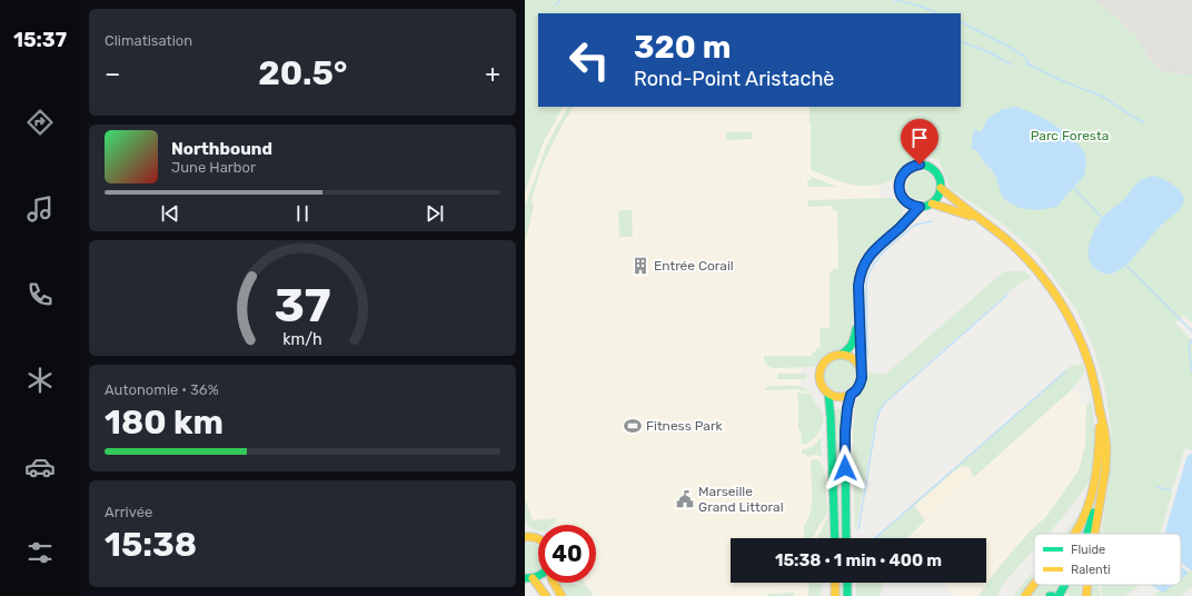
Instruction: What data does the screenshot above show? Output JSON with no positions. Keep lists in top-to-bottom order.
{
  "parks": ["Parc Foresta"],
  "places": {
    "building": ["Entrée Corail"],
    "sports": ["Fitness Park"],
    "public building": ["Marseille Grand Littoral"]
  },
  "legend": ["Fluide", "Ralenti"],
  "page": {
    "tabs": "15:37",
    "tile": [
      "Climatisation",
      ["Autonomie · 36%", "180 km"],
      ["Arrivée", "15:38"]
    ],
    "turn": ["320 m", "Rond-Point Aristachè"],
    "heat": ["−", "20.5°", "+"],
    "song": ["Northbound", "June Harbor"],
    "limit": "40",
    "trip": "15:38 · 1 min · 400 m",
    "gauge": ["37", "km/h"]
  }
}
